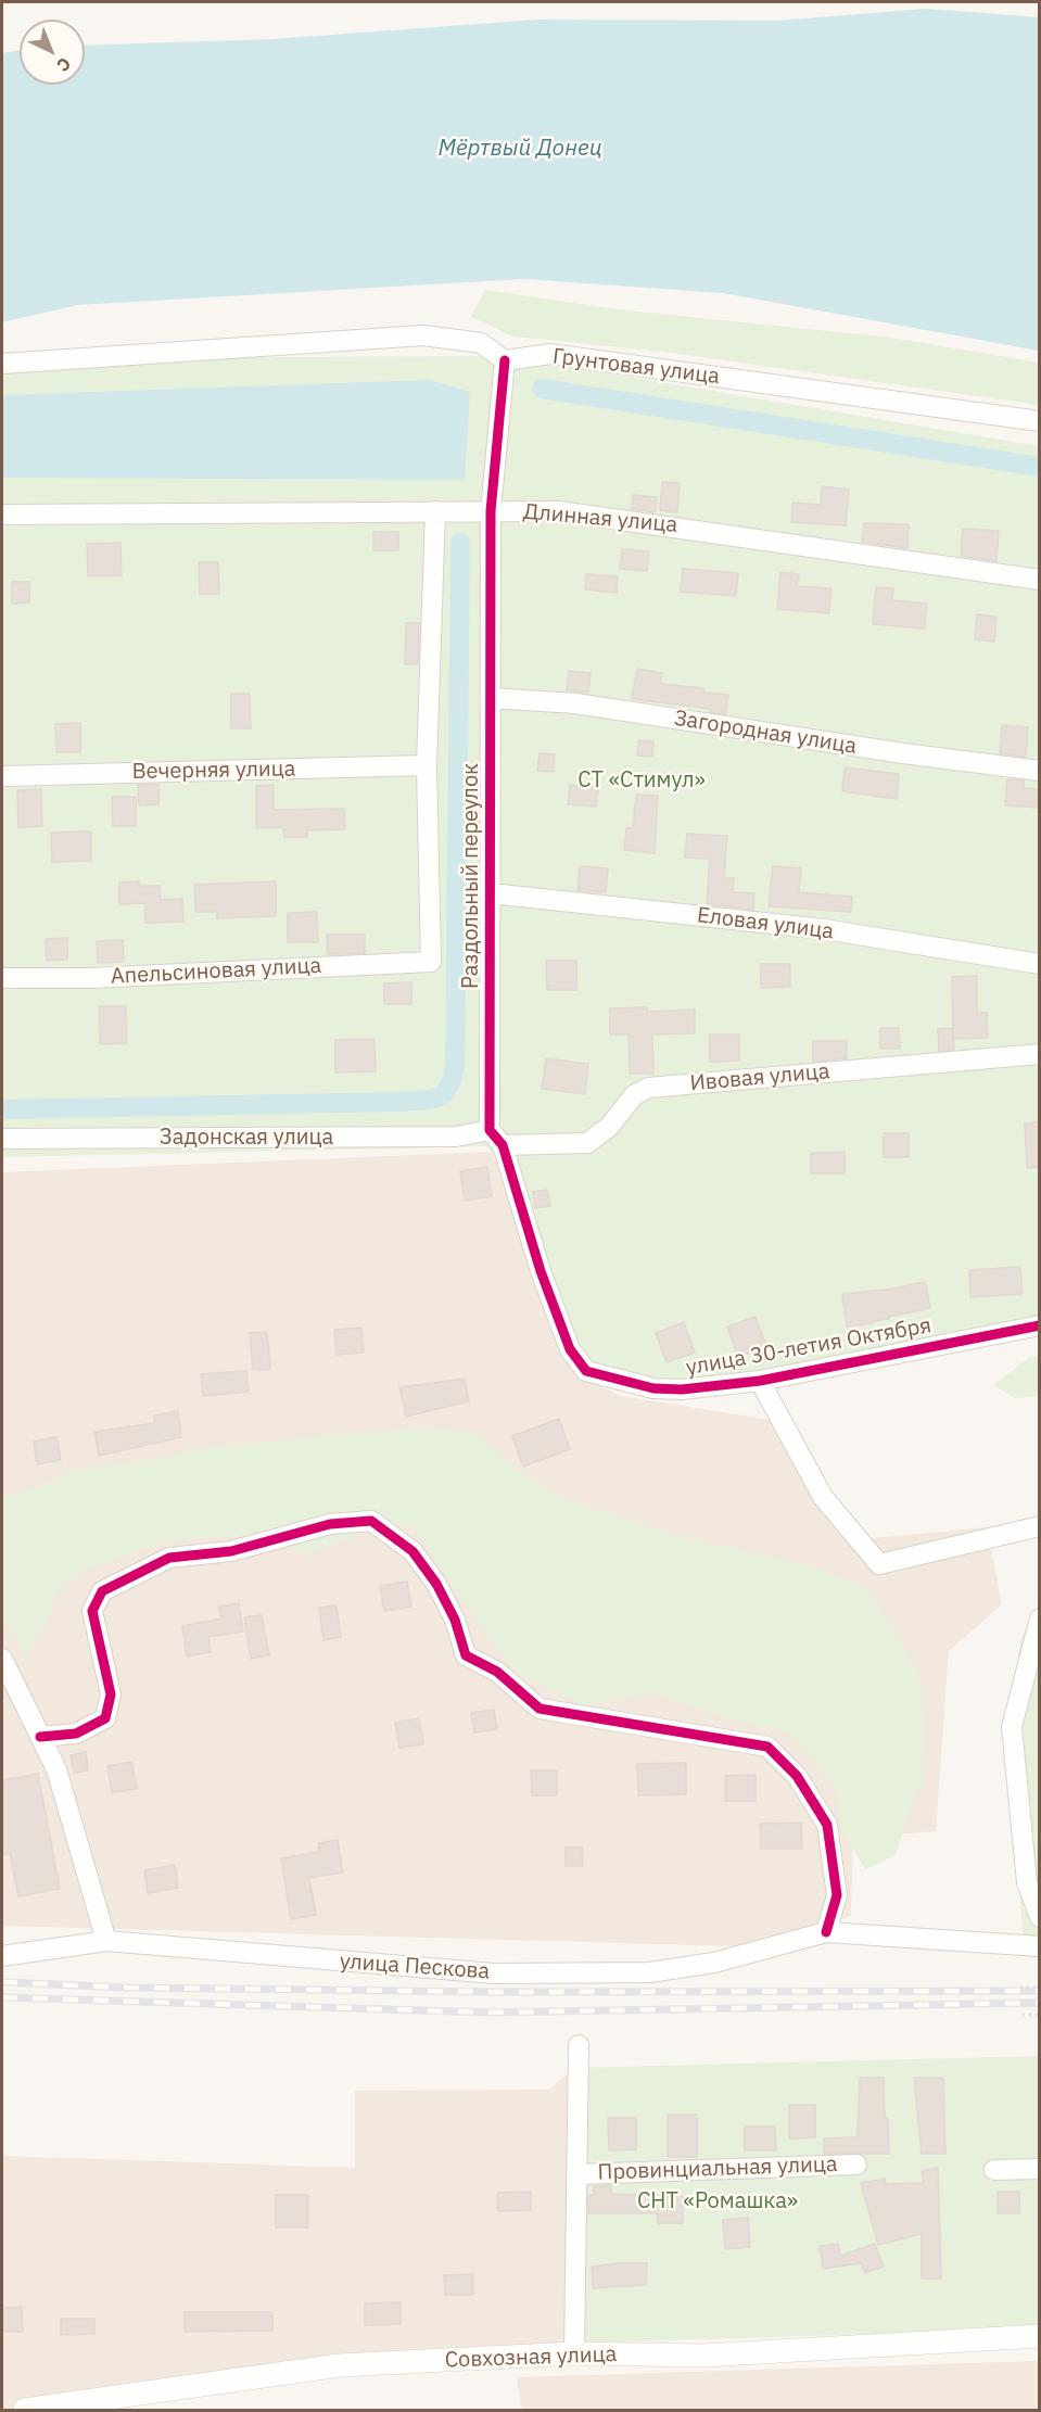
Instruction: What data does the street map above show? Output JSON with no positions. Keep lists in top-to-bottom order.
{
  "streets": {
    "street": [
      "Грунтовая улица",
      "Длинная улица",
      "Загородная улица",
      "Вечерняя улица",
      "Раздольный переулок",
      "Еловая улица",
      "Апельсиновая улица",
      "Ивовая улица",
      "Задонская улица",
      "улица 30-летия Октября",
      "улица Пескова",
      "Провинциальная улица",
      "Совхозная улица"
    ]
  },
  "crossings": [
    ["Грунтовая улица", "Раздольный переулок"],
    ["Длинная улица", "Раздольный переулок"],
    ["Загородная улица", "Раздольный переулок"],
    ["Вечерняя улица", "Апельсиновая улица"],
    ["Раздольный переулок", "Еловая улица"],
    ["Раздольный переулок", "Ивовая улица"],
    ["Раздольный переулок", "Задонская улица"],
    ["Раздольный переулок", "улица 30-летия Октября"],
    ["Ивовая улица", "Задонская улица"],
    ["Провинциальная улица", "Совхозная улица"]
  ],
  "water": ["Мёртвый Донец"],
  "parks": ["СТ «Стимул»", "СНТ «Ромашка»"],
  "north": "bottom right"
}
